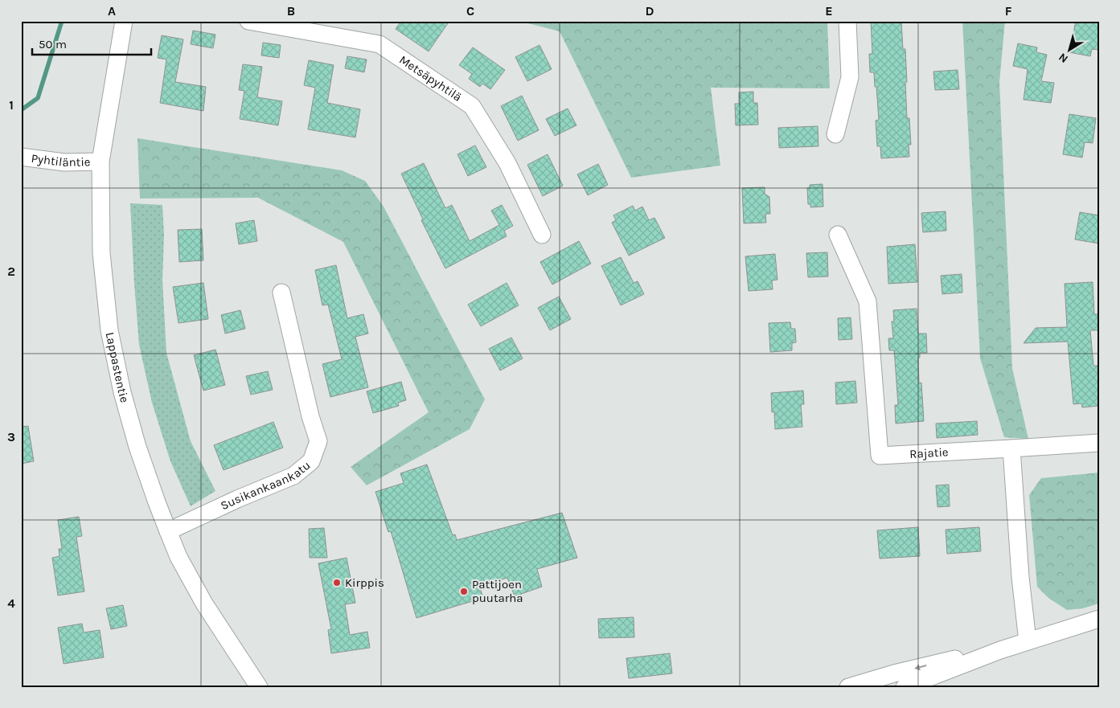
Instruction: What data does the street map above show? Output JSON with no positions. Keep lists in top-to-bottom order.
{
  "streets": {
    "street": [
      "Metsäpyhtilä",
      "Pyhtiläntie",
      "Lappastentie",
      "Rajatie",
      "Susikankaankatu"
    ]
  },
  "crossings": [
    ["Pyhtiläntie", "Lappastentie"],
    ["Lappastentie", "Susikankaankatu"]
  ],
  "places": ["Kirppis", "Pattijoen puutarha"],
  "scale_bar": "50 m",
  "north": "bottom left",
  "grid": {
    "columns": [
      "A",
      "B",
      "C",
      "D",
      "E",
      "F"
    ],
    "rows": [
      "1",
      "2",
      "3",
      "4"
    ]
  }
}
